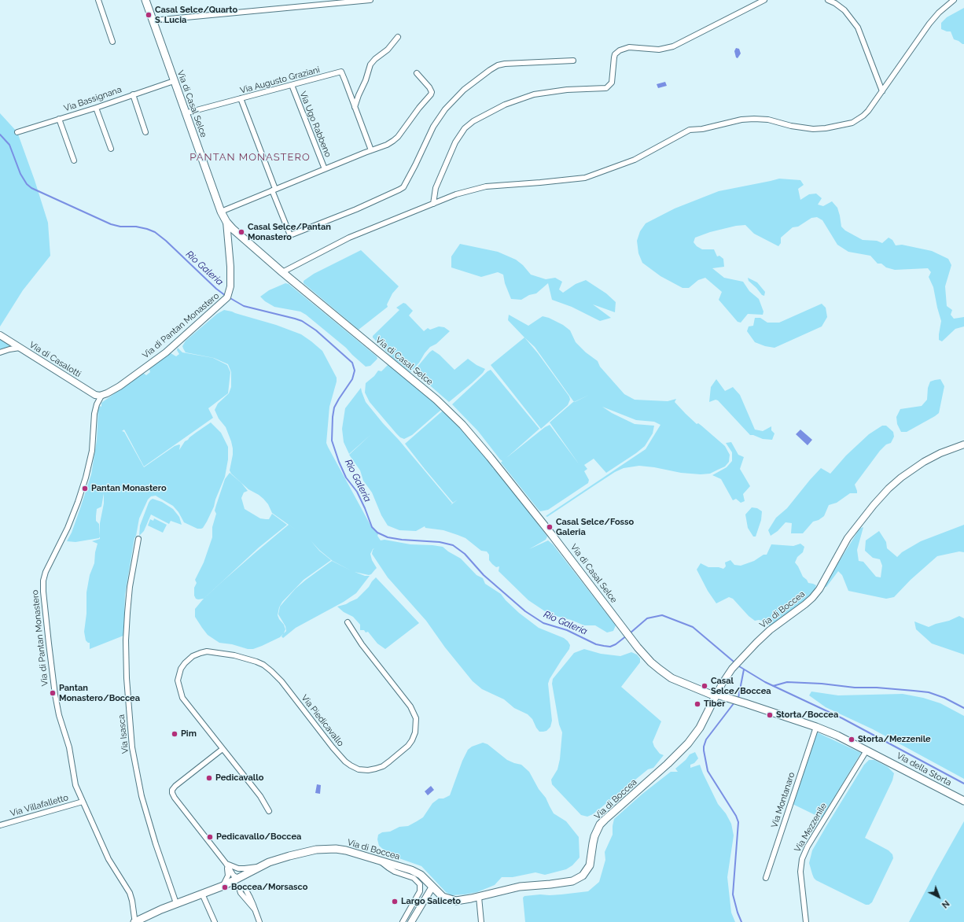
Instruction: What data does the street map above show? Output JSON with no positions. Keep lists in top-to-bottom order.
{
  "streets": {
    "main road": ["Via di Casal Selce", "Via di Boccea", "Via della Storta"],
    "street": [
      "Via Augusto Graziani",
      "Via Bassignana",
      "Via Ugo Rabbeno",
      "Via di Pantan Monastero",
      "Via di Casalotti",
      "Via Piedicavallo",
      "Via Isasca",
      "Via Montanaro",
      "Via Villafalletto",
      "Via Mezzenile"
    ]
  },
  "crossings": [
    ["Via Augusto Graziani", "Via di Casal Selce"],
    ["Via Augusto Graziani", "Via Ugo Rabbeno"],
    ["Via Bassignana", "Via di Casal Selce"],
    ["Via di Casal Selce", "Via di Pantan Monastero"],
    ["Via di Casal Selce", "Via di Boccea"],
    ["Via di Casal Selce", "Via della Storta"],
    ["Via di Pantan Monastero", "Via di Casalotti"],
    ["Via di Pantan Monastero", "Via di Boccea"],
    ["Via di Pantan Monastero", "Via Villafalletto"],
    ["Via di Boccea", "Via Isasca"],
    ["Via di Boccea", "Via della Storta"],
    ["Via della Storta", "Via Montanaro"],
    ["Via della Storta", "Via Mezzenile"]
  ],
  "districts": ["PANTAN MONASTERO"],
  "water": ["Rio Galeria"],
  "places": [
    "Casal Selce/Quarto S. Lucia",
    "Casal Selce/Pantan Monastero",
    "Pantan Monastero",
    "Casal Selce/Fosso Galeria",
    "Casal Selce/Boccea",
    "Pantan Monastero/Boccea",
    "Tiber",
    "Storta/Boccea",
    "Pim",
    "Storta/Mezzenile",
    "Pedicavallo",
    "Pedicavallo/Boccea",
    "Boccea/Morsasco",
    "Largo Saliceto"
  ],
  "north": "bottom right"
}
